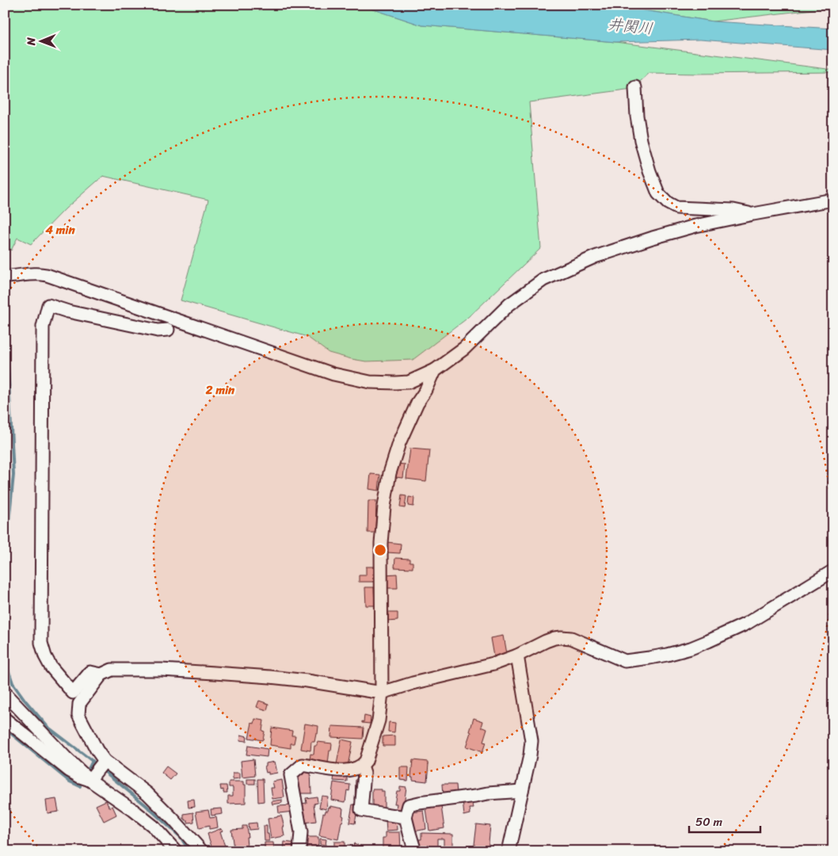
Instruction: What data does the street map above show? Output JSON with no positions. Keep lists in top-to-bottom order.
{
  "water": ["井関川"],
  "scale_bar": "50 m",
  "north": "left",
  "rings": ["4 min", "2 min"]
}
